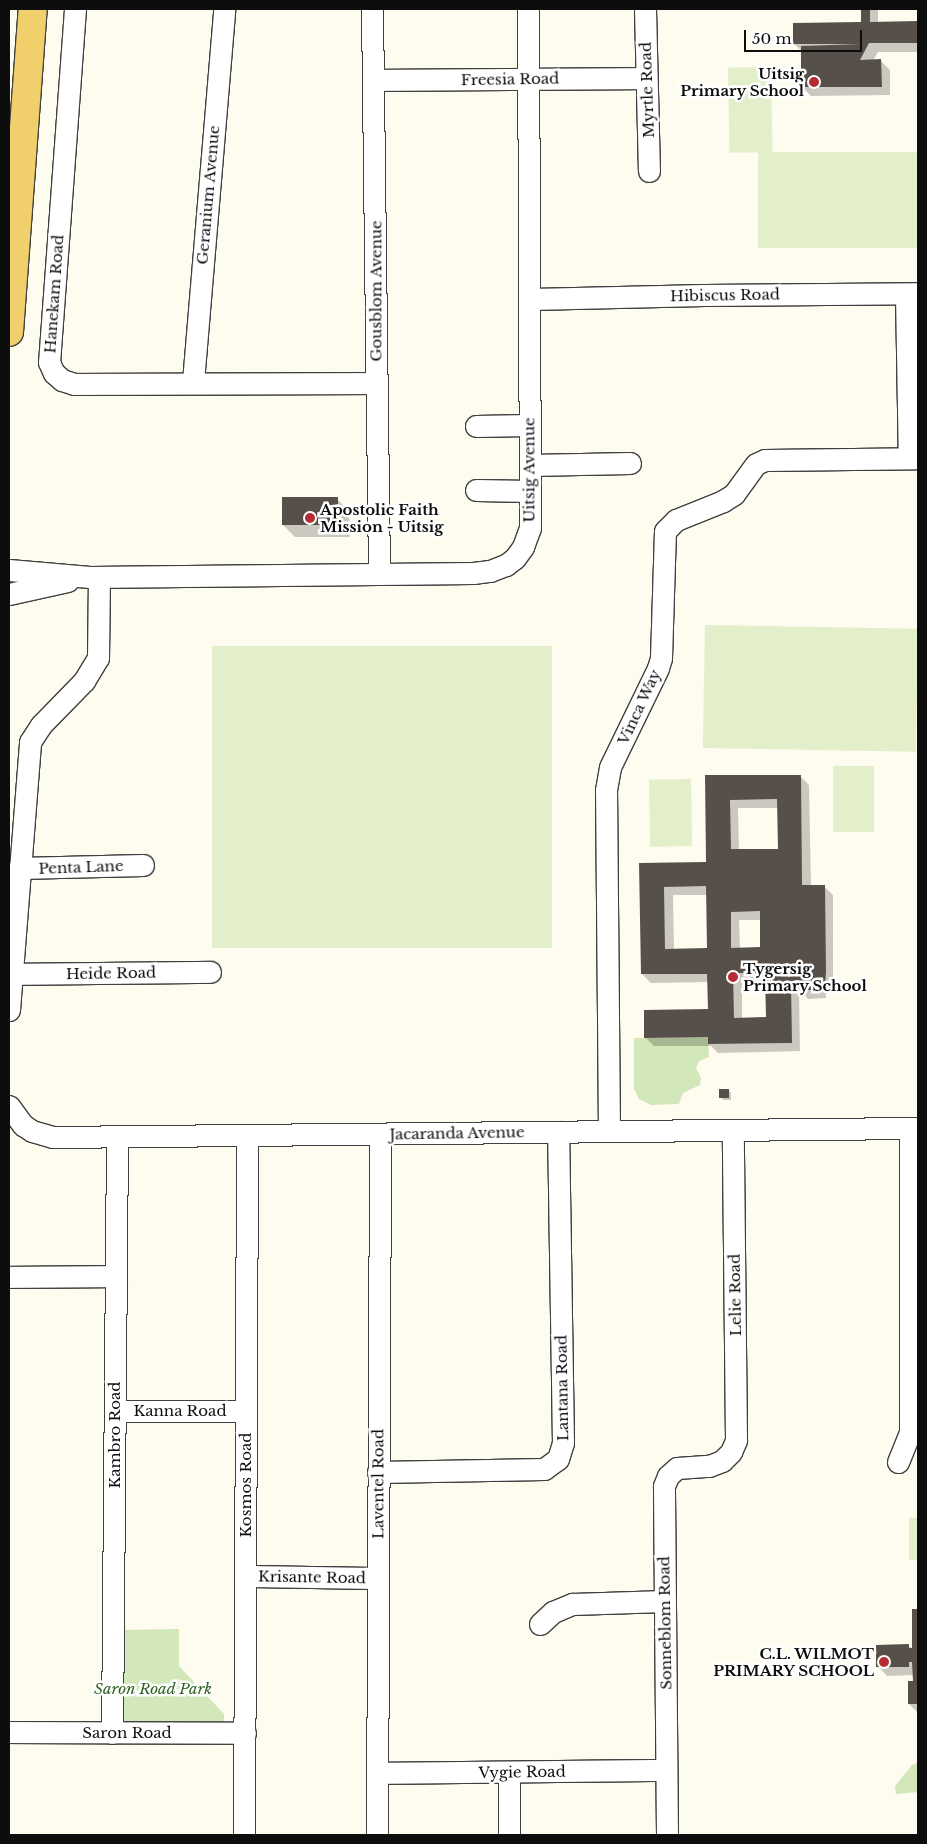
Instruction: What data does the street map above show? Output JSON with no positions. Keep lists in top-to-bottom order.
{
  "streets": {
    "street": [
      "Freesia Road",
      "Myrtle Road",
      "Geranium Avenue",
      "Gousblom Avenue",
      "Hanekam Road",
      "Hibiscus Road",
      "Uitsig Avenue",
      "Vinca Way",
      "Penta Lane",
      "Heide Road",
      "Jacaranda Avenue",
      "Lelie Road",
      "Lantana Road",
      "Kanna Road",
      "Kambro Road",
      "Laventel Road",
      "Kosmos Road",
      "Krisante Road",
      "Sonneblom Road",
      "Saron Road",
      "Vygie Road"
    ]
  },
  "crossings": [
    ["Freesia Road", "Myrtle Road"],
    ["Freesia Road", "Gousblom Avenue"],
    ["Freesia Road", "Uitsig Avenue"],
    ["Geranium Avenue", "Hanekam Road"],
    ["Gousblom Avenue", "Hanekam Road"],
    ["Gousblom Avenue", "Uitsig Avenue"],
    ["Hibiscus Road", "Uitsig Avenue"],
    ["Vinca Way", "Jacaranda Avenue"],
    ["Jacaranda Avenue", "Lelie Road"],
    ["Jacaranda Avenue", "Lantana Road"],
    ["Jacaranda Avenue", "Kambro Road"],
    ["Jacaranda Avenue", "Laventel Road"],
    ["Jacaranda Avenue", "Kosmos Road"],
    ["Lelie Road", "Sonneblom Road"],
    ["Lantana Road", "Laventel Road"],
    ["Kanna Road", "Kambro Road"],
    ["Kanna Road", "Kosmos Road"],
    ["Kambro Road", "Saron Road"],
    ["Laventel Road", "Krisante Road"],
    ["Laventel Road", "Vygie Road"],
    ["Kosmos Road", "Krisante Road"],
    ["Kosmos Road", "Saron Road"],
    ["Sonneblom Road", "Vygie Road"]
  ],
  "parks": ["Saron Road Park"],
  "places": [
    "Uitsig Primary School",
    "Apostolic Faith Mission - Uitsig",
    "Tygersig Primary School",
    "C.L. WILMOT PRIMARY SCHOOL"
  ],
  "scale_bar": "50 m"
}
